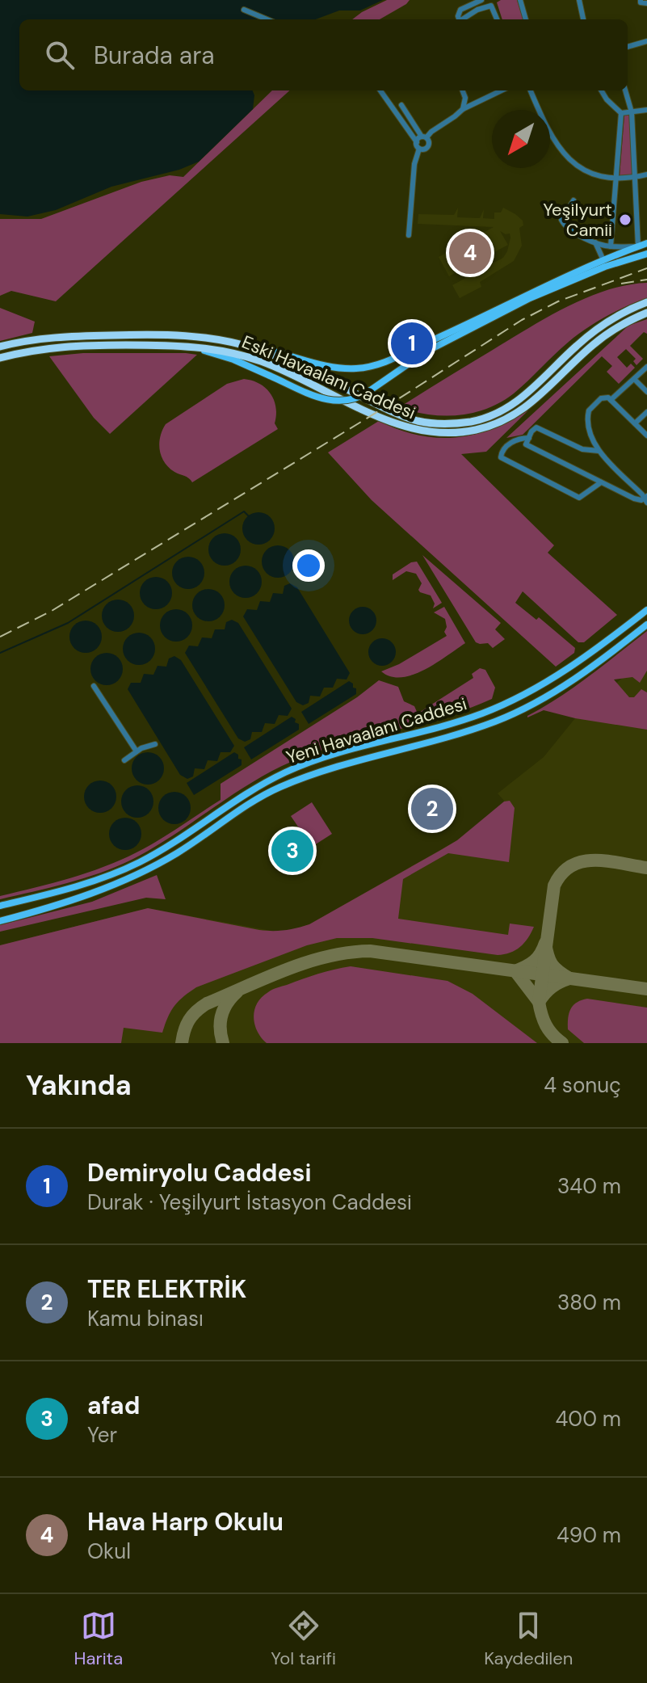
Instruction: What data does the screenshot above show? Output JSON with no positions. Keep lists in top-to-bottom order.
{
  "streets": {
    "highway": ["Eski Havaalanı Caddesi"],
    "main road": ["Yeni Havaalanı Caddesi"]
  },
  "places": ["Yeşilyurt Camii"],
  "north": "bottom left",
  "page": {
    "search": "Burada ara",
    "pins": [
      "4",
      "1",
      "2",
      "3"
    ],
    "heading": ["Yakında", "4 sonuç"],
    "list": [
      {
        "mark": "1",
        "name": "Demiryolu Caddesi",
        "note": "Durak · Yeşilyurt İstasyon Caddesi",
        "value": "340 m"
      },
      {
        "mark": "2",
        "name": "TER ELEKTRİK",
        "note": "Kamu binası",
        "value": "380 m"
      },
      {
        "mark": "3",
        "name": "afad",
        "note": "Yer",
        "value": "400 m"
      },
      {
        "mark": "4",
        "name": "Hava Harp Okulu",
        "note": "Okul",
        "value": "490 m"
      }
    ],
    "nav": ["Harita", "Yol tarifi", "Kaydedilen"]
  }
}
